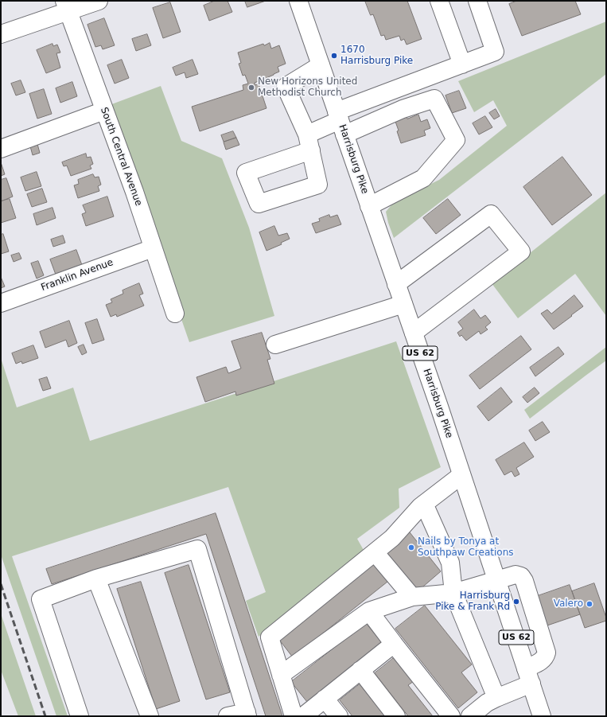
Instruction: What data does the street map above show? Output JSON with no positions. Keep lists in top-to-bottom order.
{
  "streets": {
    "main road": [
      "South Central Avenue",
      "Harrisburg Pike",
      "Franklin Avenue",
      "US 62"
    ]
  },
  "crossings": [
    ["South Central Avenue", "Franklin Avenue"]
  ],
  "places": [
    "1670 Harrisburg Pike",
    "New Horizons United Methodist Church",
    "Nails by Tonya at Southpaw Creations",
    "Harrisburg Pike & Frank Rd",
    "Valero"
  ]
}
